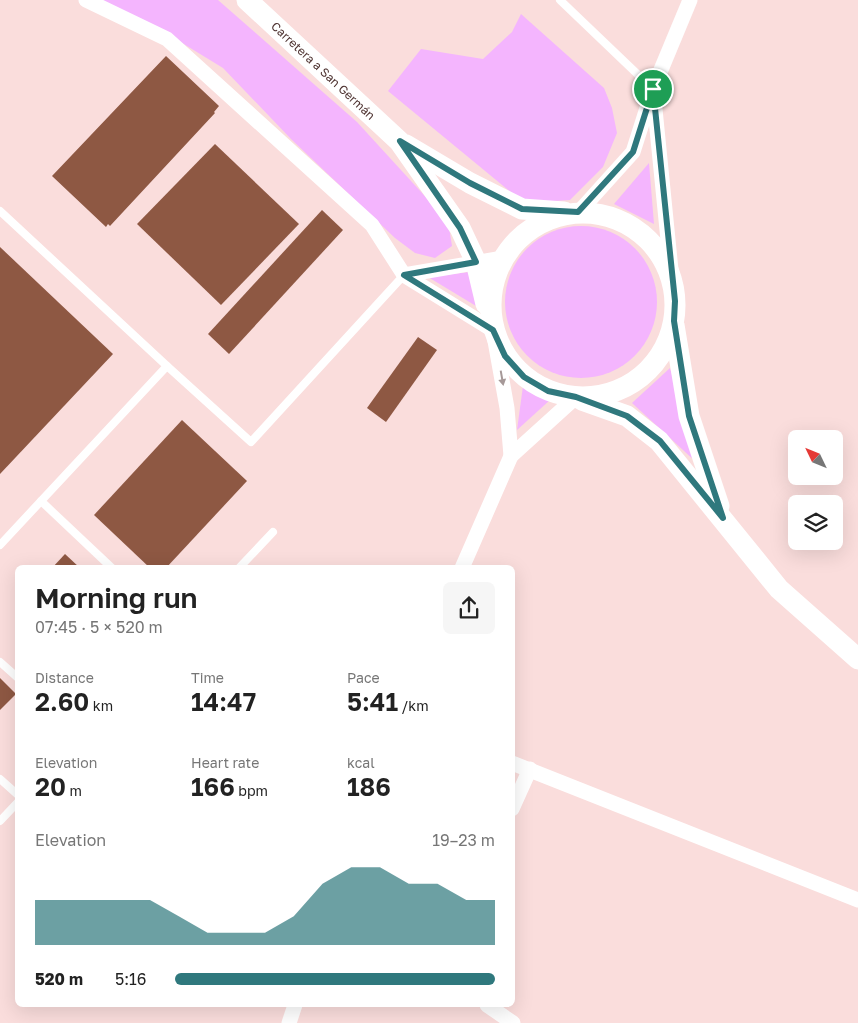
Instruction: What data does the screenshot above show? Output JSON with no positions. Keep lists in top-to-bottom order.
{
  "streets": {
    "main road": ["Carretera a San Germán"]
  },
  "north": "top left",
  "page": {
    "heading": ["Morning run", "07:45 · 5 × 520 m"],
    "stats": [
      ["Distance", "2.60 km"],
      ["Time", "14:47"],
      ["Pace", "5:41 /km"],
      ["Elevation", "20 m"],
      ["Heart rate", "166 bpm"],
      ["kcal", "186"]
    ],
    "chart": ["Elevation", "19–23 m"],
    "list": [
      {
        "name": "520 m",
        "note": "5:16"
      }
    ]
  }
}
